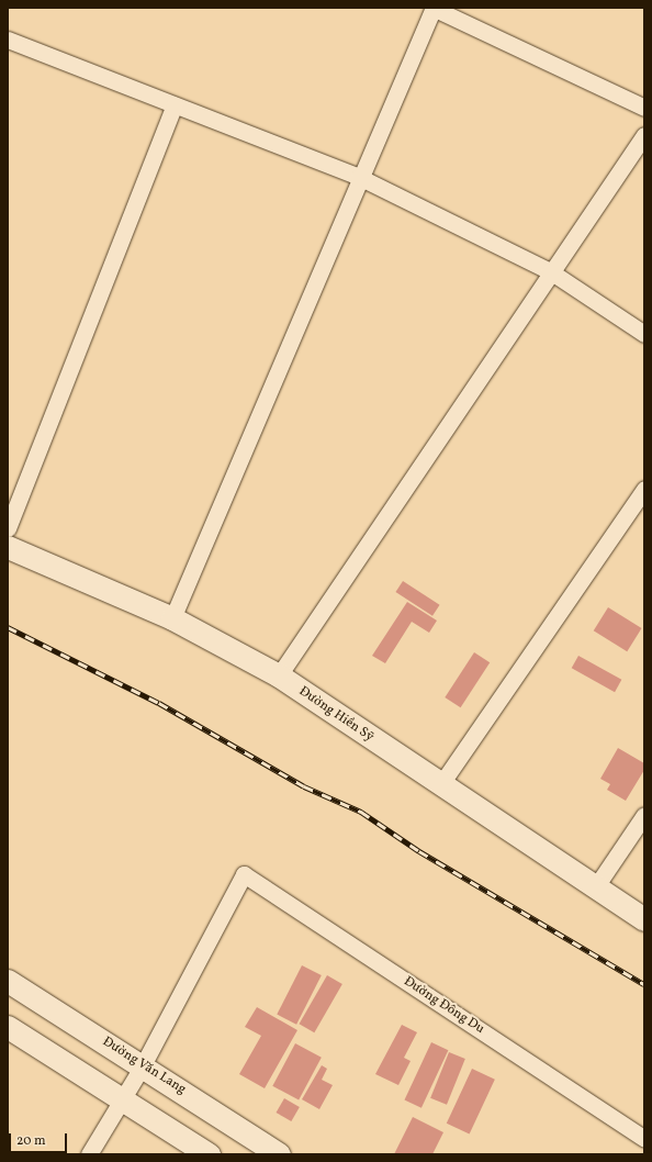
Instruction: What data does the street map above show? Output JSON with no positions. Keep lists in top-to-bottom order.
{
  "streets": {
    "street": ["Đường Hiền Sỹ", "Đường Đông Du", "Đường Văn Lang"]
  },
  "crossings": [
    ["Đường Đông Du", "Đường Văn Lang"]
  ],
  "scale_bar": "20 m"
}
